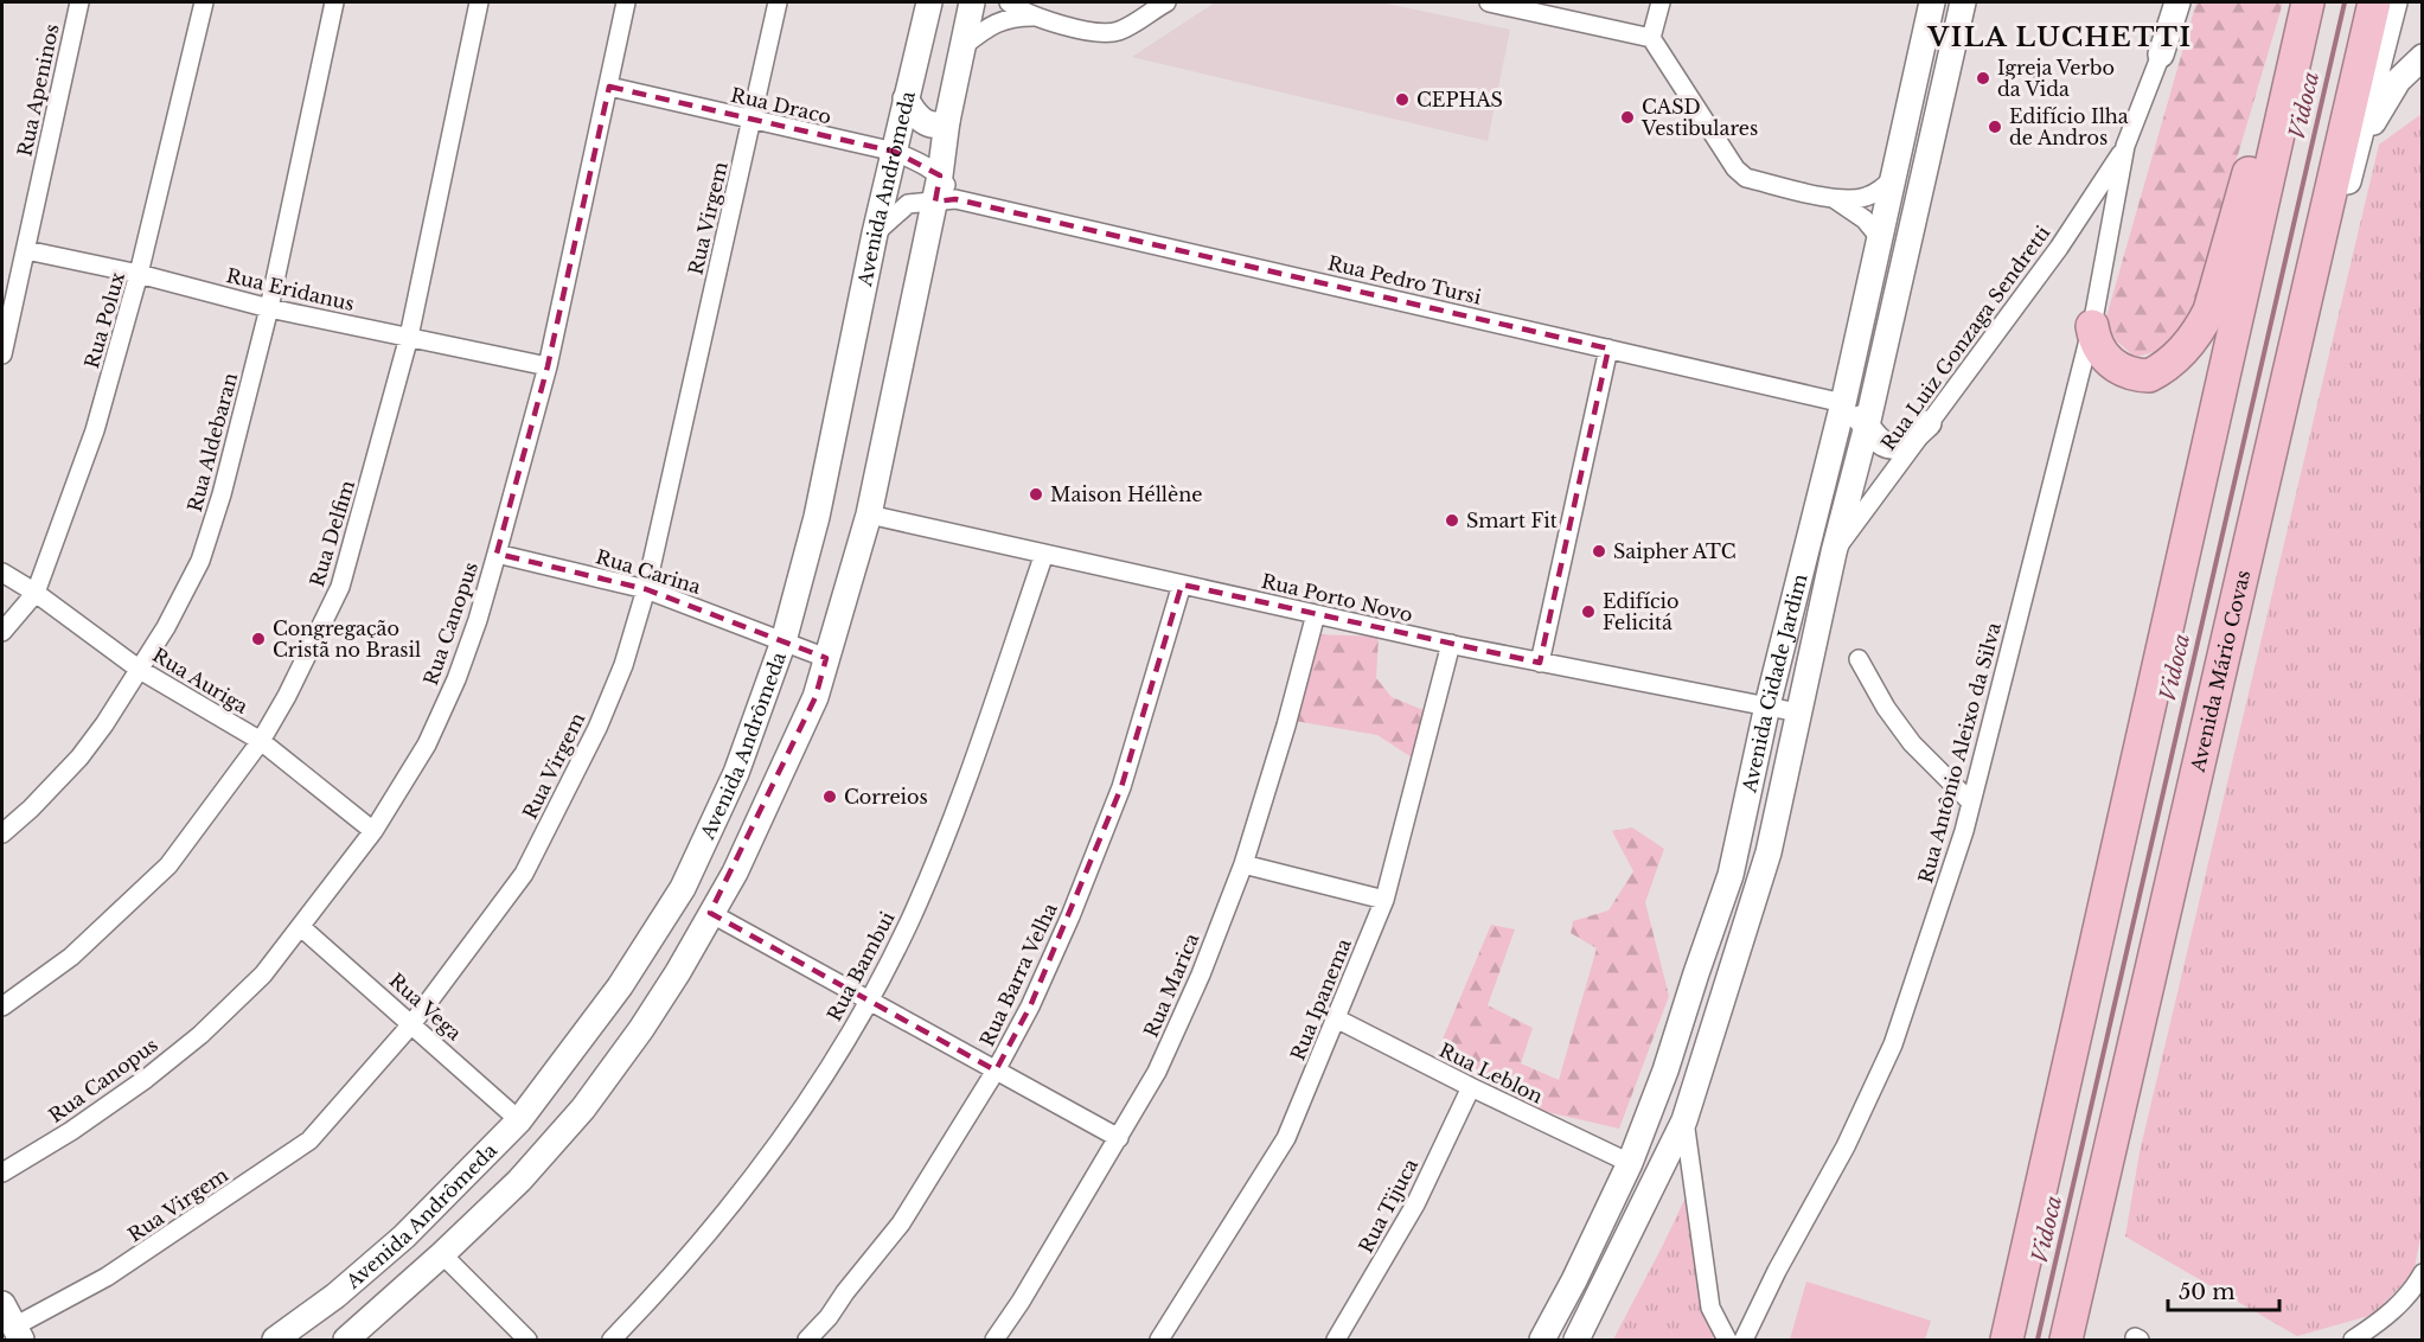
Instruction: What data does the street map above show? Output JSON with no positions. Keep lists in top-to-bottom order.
{
  "streets": {
    "highway": ["Avenida Mário Covas"],
    "main road": ["Avenida Andrômeda", "Avenida Cidade Jardim"],
    "street": [
      "Rua Apeninos",
      "Rua Draco",
      "Rua Virgem",
      "Rua Pedro Tursi",
      "Rua Eridanus",
      "Rua Polux",
      "Rua Luiz Gonzaga Sendretti",
      "Rua Aldebaran",
      "Rua Delfim",
      "Rua Carina",
      "Rua Porto Novo",
      "Rua Canopus",
      "Rua Auriga",
      "Rua Antônio Aleixo da Silva",
      "Rua Bambui",
      "Rua Barra Velha",
      "Rua Marica",
      "Rua Ipanema",
      "Rua Vega",
      "Rua Leblon",
      "Rua Tijuca"
    ]
  },
  "crossings": [
    ["Rua Apeninos", "Rua Eridanus"],
    ["Rua Draco", "Avenida Andrômeda"],
    ["Rua Draco", "Rua Virgem"],
    ["Rua Draco", "Rua Canopus"],
    ["Avenida Andrômeda", "Rua Carina"],
    ["Avenida Andrômeda", "Rua Vega"],
    ["Rua Virgem", "Rua Carina"],
    ["Rua Virgem", "Rua Vega"],
    ["Rua Pedro Tursi", "Avenida Cidade Jardim"],
    ["Rua Eridanus", "Rua Polux"],
    ["Rua Eridanus", "Rua Aldebaran"],
    ["Rua Eridanus", "Rua Delfim"],
    ["Rua Eridanus", "Rua Canopus"],
    ["Rua Polux", "Rua Auriga"],
    ["Rua Luiz Gonzaga Sendretti", "Avenida Cidade Jardim"],
    ["Rua Luiz Gonzaga Sendretti", "Rua Antônio Aleixo da Silva"],
    ["Rua Aldebaran", "Rua Auriga"],
    ["Rua Delfim", "Rua Auriga"],
    ["Rua Carina", "Rua Canopus"],
    ["Rua Porto Novo", "Avenida Cidade Jardim"],
    ["Rua Porto Novo", "Rua Bambui"],
    ["Rua Porto Novo", "Rua Barra Velha"],
    ["Rua Porto Novo", "Rua Marica"],
    ["Rua Porto Novo", "Rua Ipanema"],
    ["Rua Canopus", "Rua Auriga"],
    ["Rua Canopus", "Rua Vega"],
    ["Avenida Cidade Jardim", "Rua Leblon"],
    ["Rua Ipanema", "Rua Leblon"],
    ["Rua Leblon", "Rua Tijuca"]
  ],
  "districts": ["VILA LUCHETTI"],
  "water": ["Vidoca"],
  "places": [
    "Igreja Verbo da Vida",
    "CEPHAS",
    "CASD Vestibulares",
    "Edifício Ilha de Andros",
    "Maison Héllène",
    "Smart Fit",
    "Saipher ATC",
    "Edifício Felicitá",
    "Congregação Cristã no Brasil",
    "Correios"
  ],
  "scale_bar": "50 m"
}
